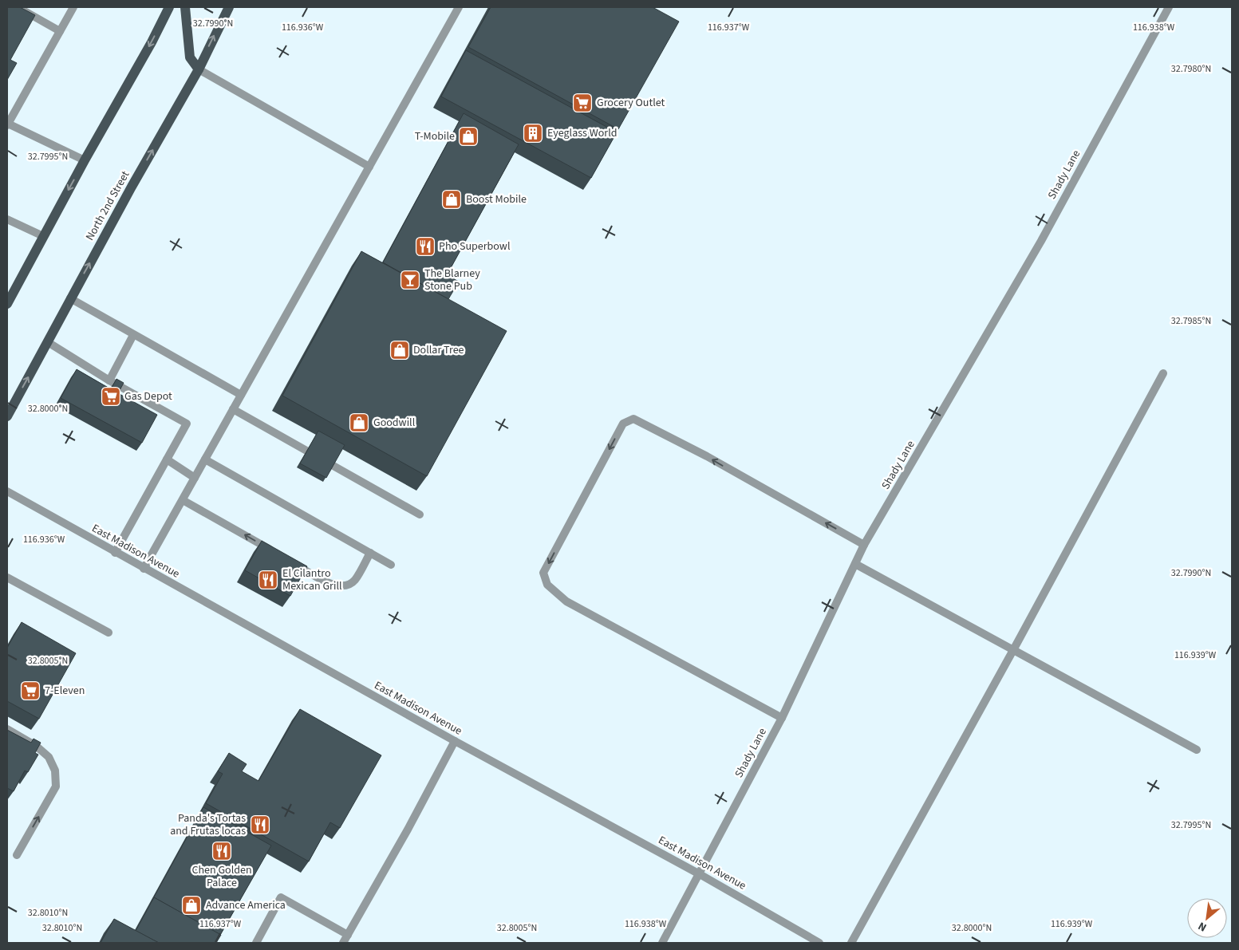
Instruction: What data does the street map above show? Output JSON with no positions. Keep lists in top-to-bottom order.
{
  "streets": {
    "main road": ["North 2nd Street"],
    "street": ["Shady Lane", "East Madison Avenue"]
  },
  "crossings": [
    ["Shady Lane", "East Madison Avenue"]
  ],
  "places": {
    "supermarket": ["Grocery Outlet", "Gas Depot", "7-Eleven"],
    "building": ["Eyeglass World"],
    "shop": [
      "T-Mobile",
      "Boost Mobile",
      "Dollar Tree",
      "Goodwill",
      "Advance America"
    ],
    "restaurant": [
      "Pho Superbowl",
      "El Cilantro Mexican Grill",
      "Panda's Tortas and Frutas locas",
      "Chen Golden Palace"
    ],
    "bar": ["The Blarney Stone Pub"]
  },
  "north": "bottom left",
  "coordinates": [
    "32.7990°N",
    "116.936°W",
    "116.937°W",
    "116.938°W",
    "32.7980°N",
    "32.7995°N",
    "32.7985°N",
    "32.8000°N",
    "116.939°W",
    "32.8005°N",
    "32.8010°N"
  ]
}
